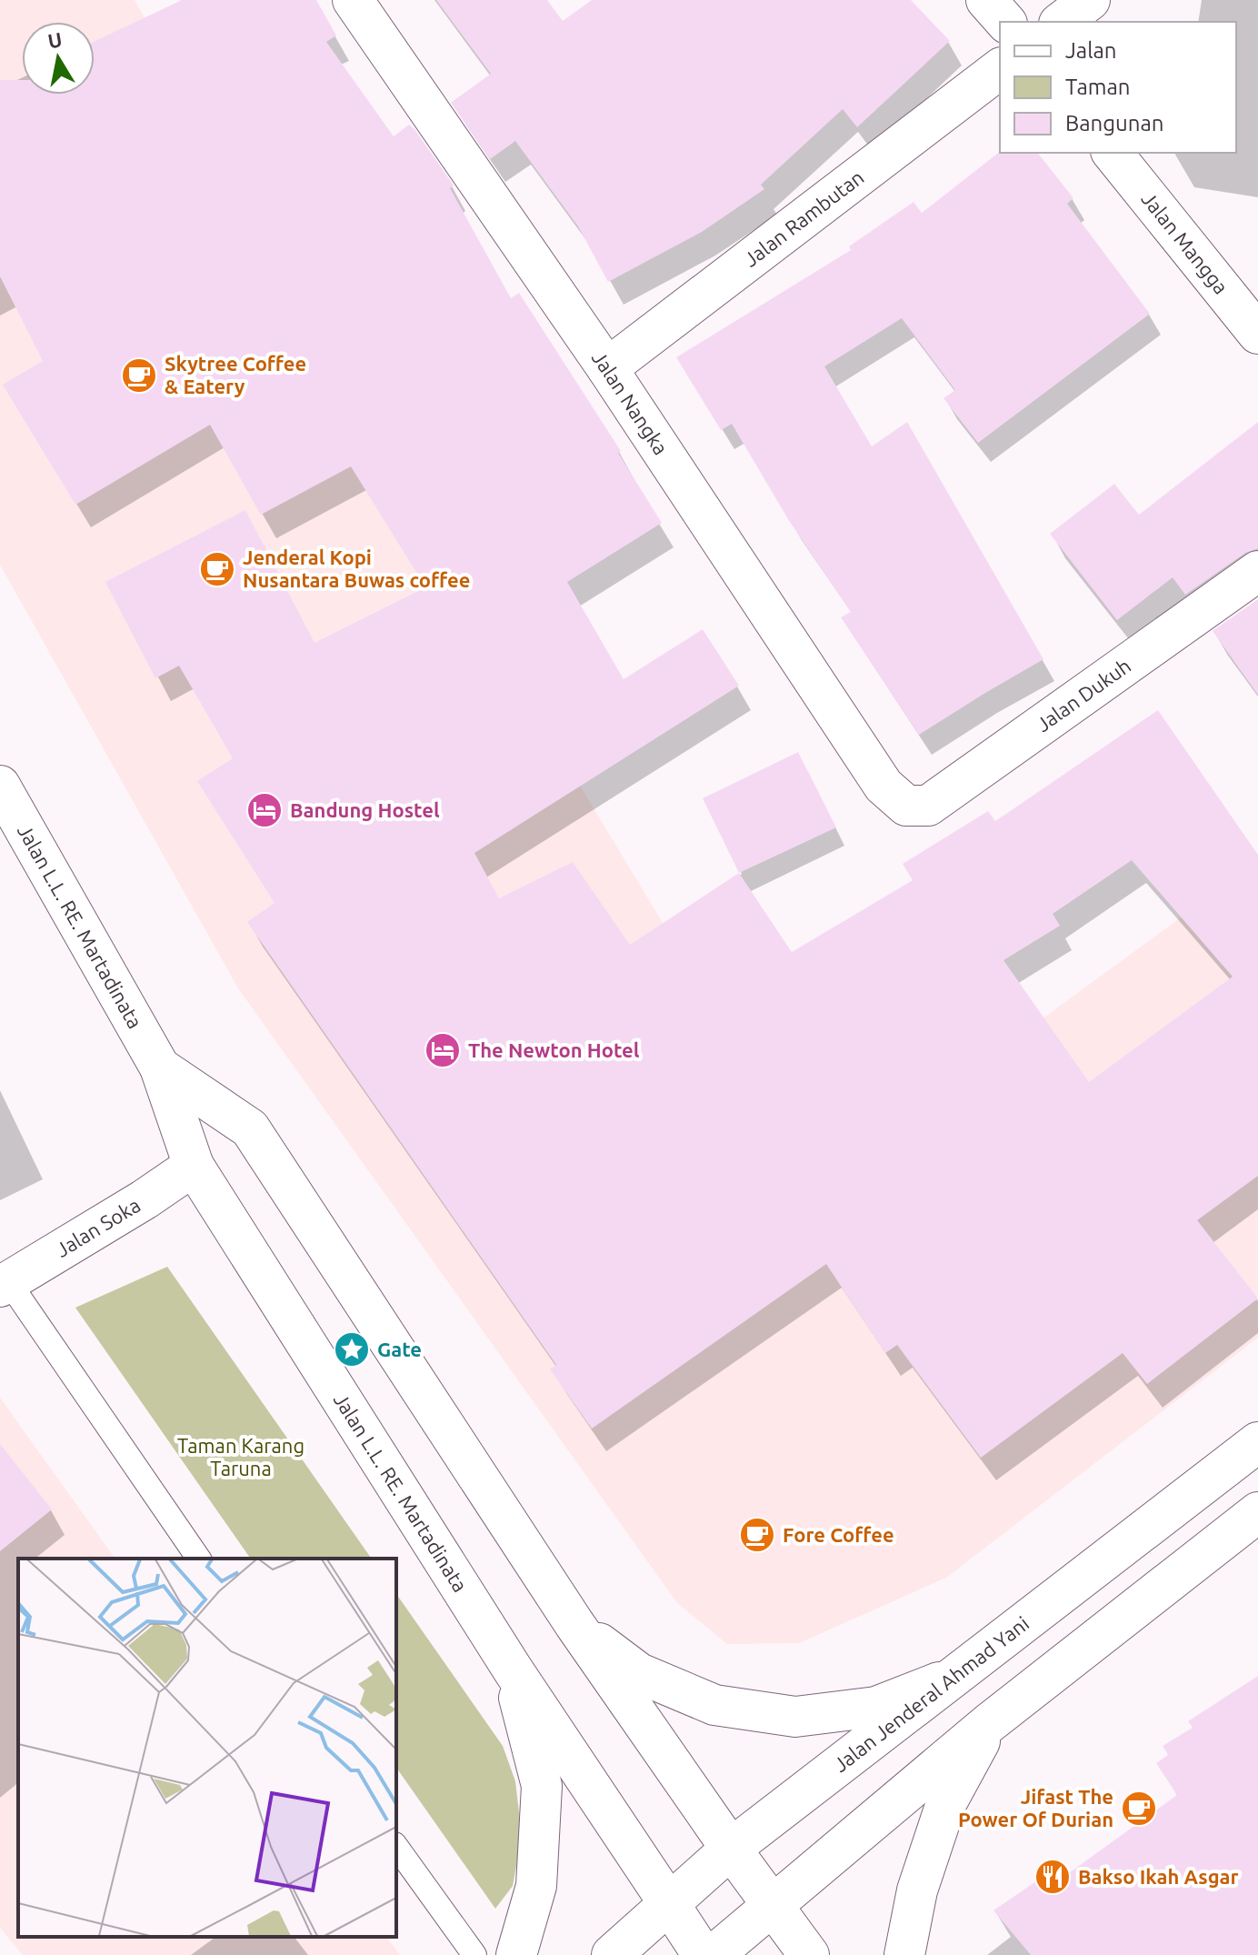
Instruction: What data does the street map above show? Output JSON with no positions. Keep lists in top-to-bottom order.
{
  "streets": {
    "main road": [
      "Jalan Rambutan",
      "Jalan Mangga",
      "Jalan Nangka",
      "Jalan Dukuh",
      "Jalan L.L. RE. Martadinata",
      "Jalan Soka",
      "Jalan Jenderal Ahmad Yani"
    ]
  },
  "crossings": [
    ["Jalan Rambutan", "Jalan Nangka"],
    ["Jalan Nangka", "Jalan Dukuh"],
    ["Jalan L.L. RE. Martadinata", "Jalan Soka"],
    ["Jalan L.L. RE. Martadinata", "Jalan Jenderal Ahmad Yani"]
  ],
  "parks": ["Taman Karang Taruna"],
  "places": {
    "cafe": [
      "Skytree Coffee & Eatery",
      "Jenderal Kopi Nusantara Buwas coffee",
      "Fore Coffee",
      "Jifast The Power Of Durian"
    ],
    "hotel": ["Bandung Hostel", "The Newton Hotel"],
    "place": ["Gate"],
    "restaurant": ["Bakso Ikah Asgar"]
  },
  "legend": ["Jalan", "Taman", "Bangunan"],
  "north": "top"
}
